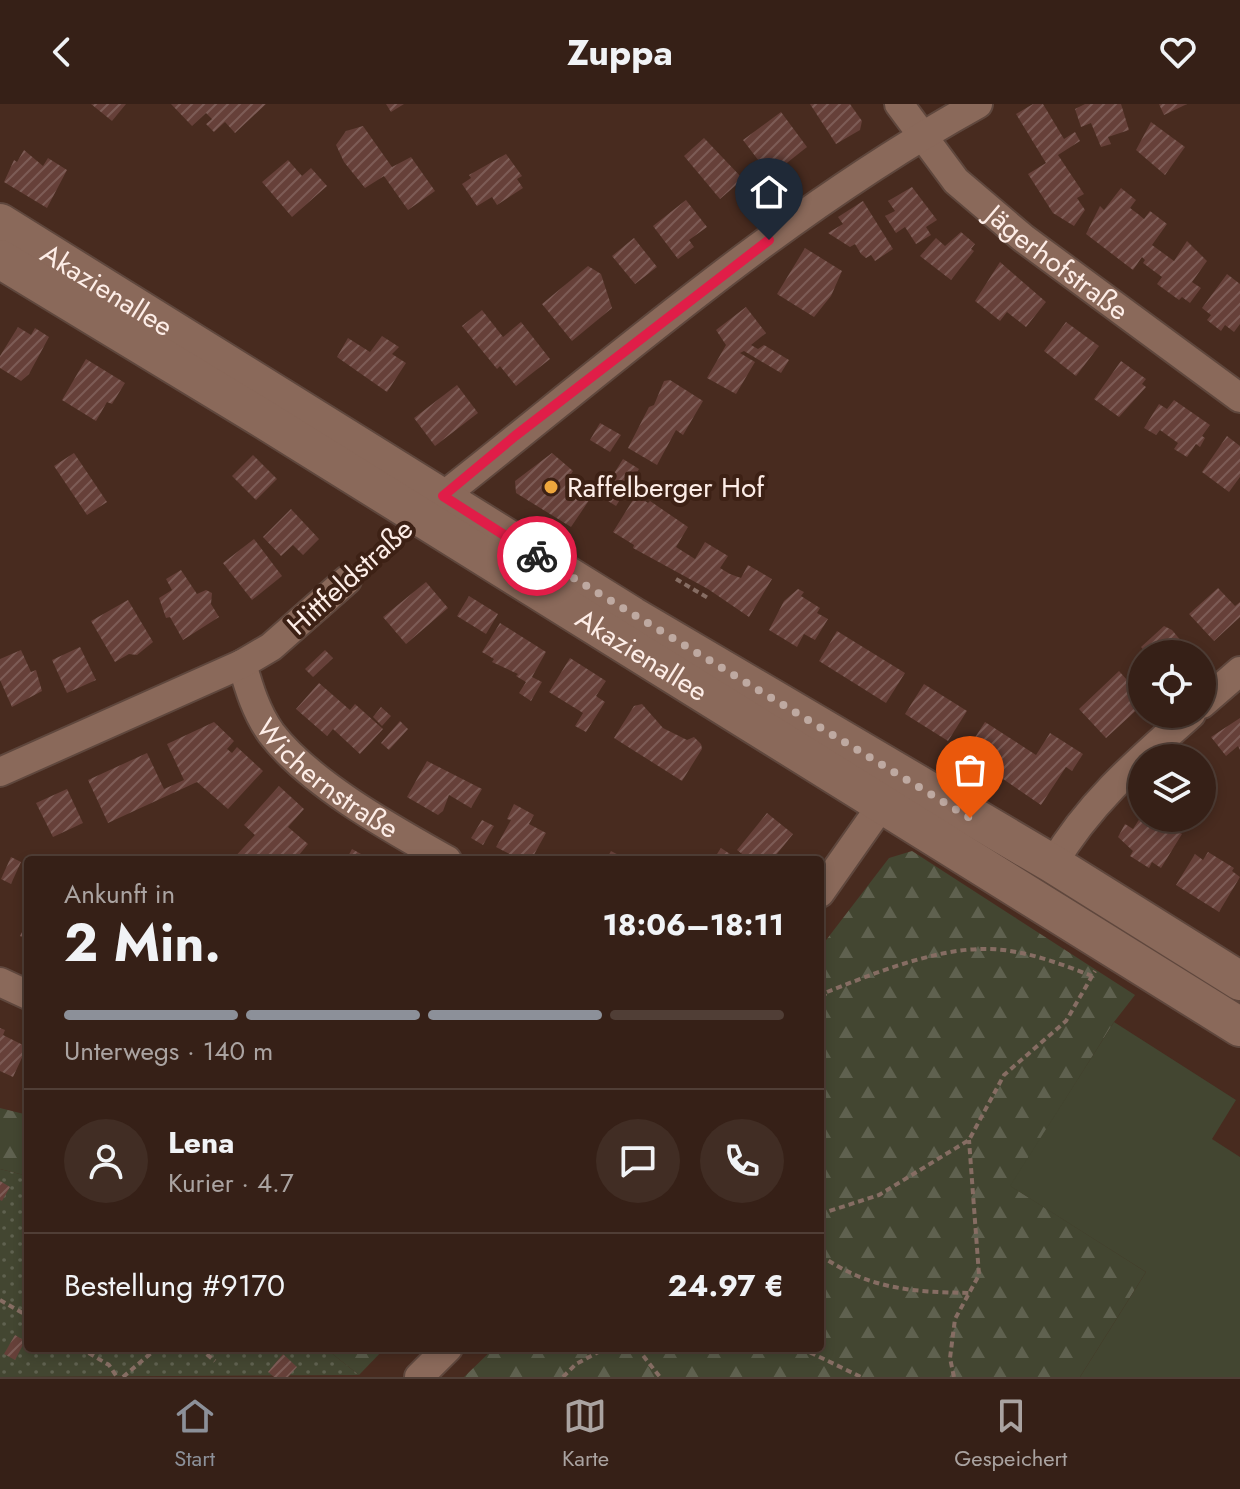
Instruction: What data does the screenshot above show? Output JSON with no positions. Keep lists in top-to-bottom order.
{
  "streets": {
    "main road": ["Akazienallee"],
    "street": ["Jägerhofstraße", "Hittfeldstraße", "Wichernstraße"]
  },
  "crossings": [
    ["Akazienallee", "Hittfeldstraße"],
    ["Hittfeldstraße", "Wichernstraße"]
  ],
  "places": ["Raffelberger Hof"],
  "page": {
    "header": "Zuppa",
    "heading": ["2 Min.", "Ankunft in", "18:06–18:11"],
    "panel": [
      "Lena",
      "Kurier · 4.7",
      "Bestellung #9170",
      "24.97 €"
    ],
    "bar": "Unterwegs · 140 m",
    "tabs": ["Start", "Karte", "Gespeichert"]
  }
}
